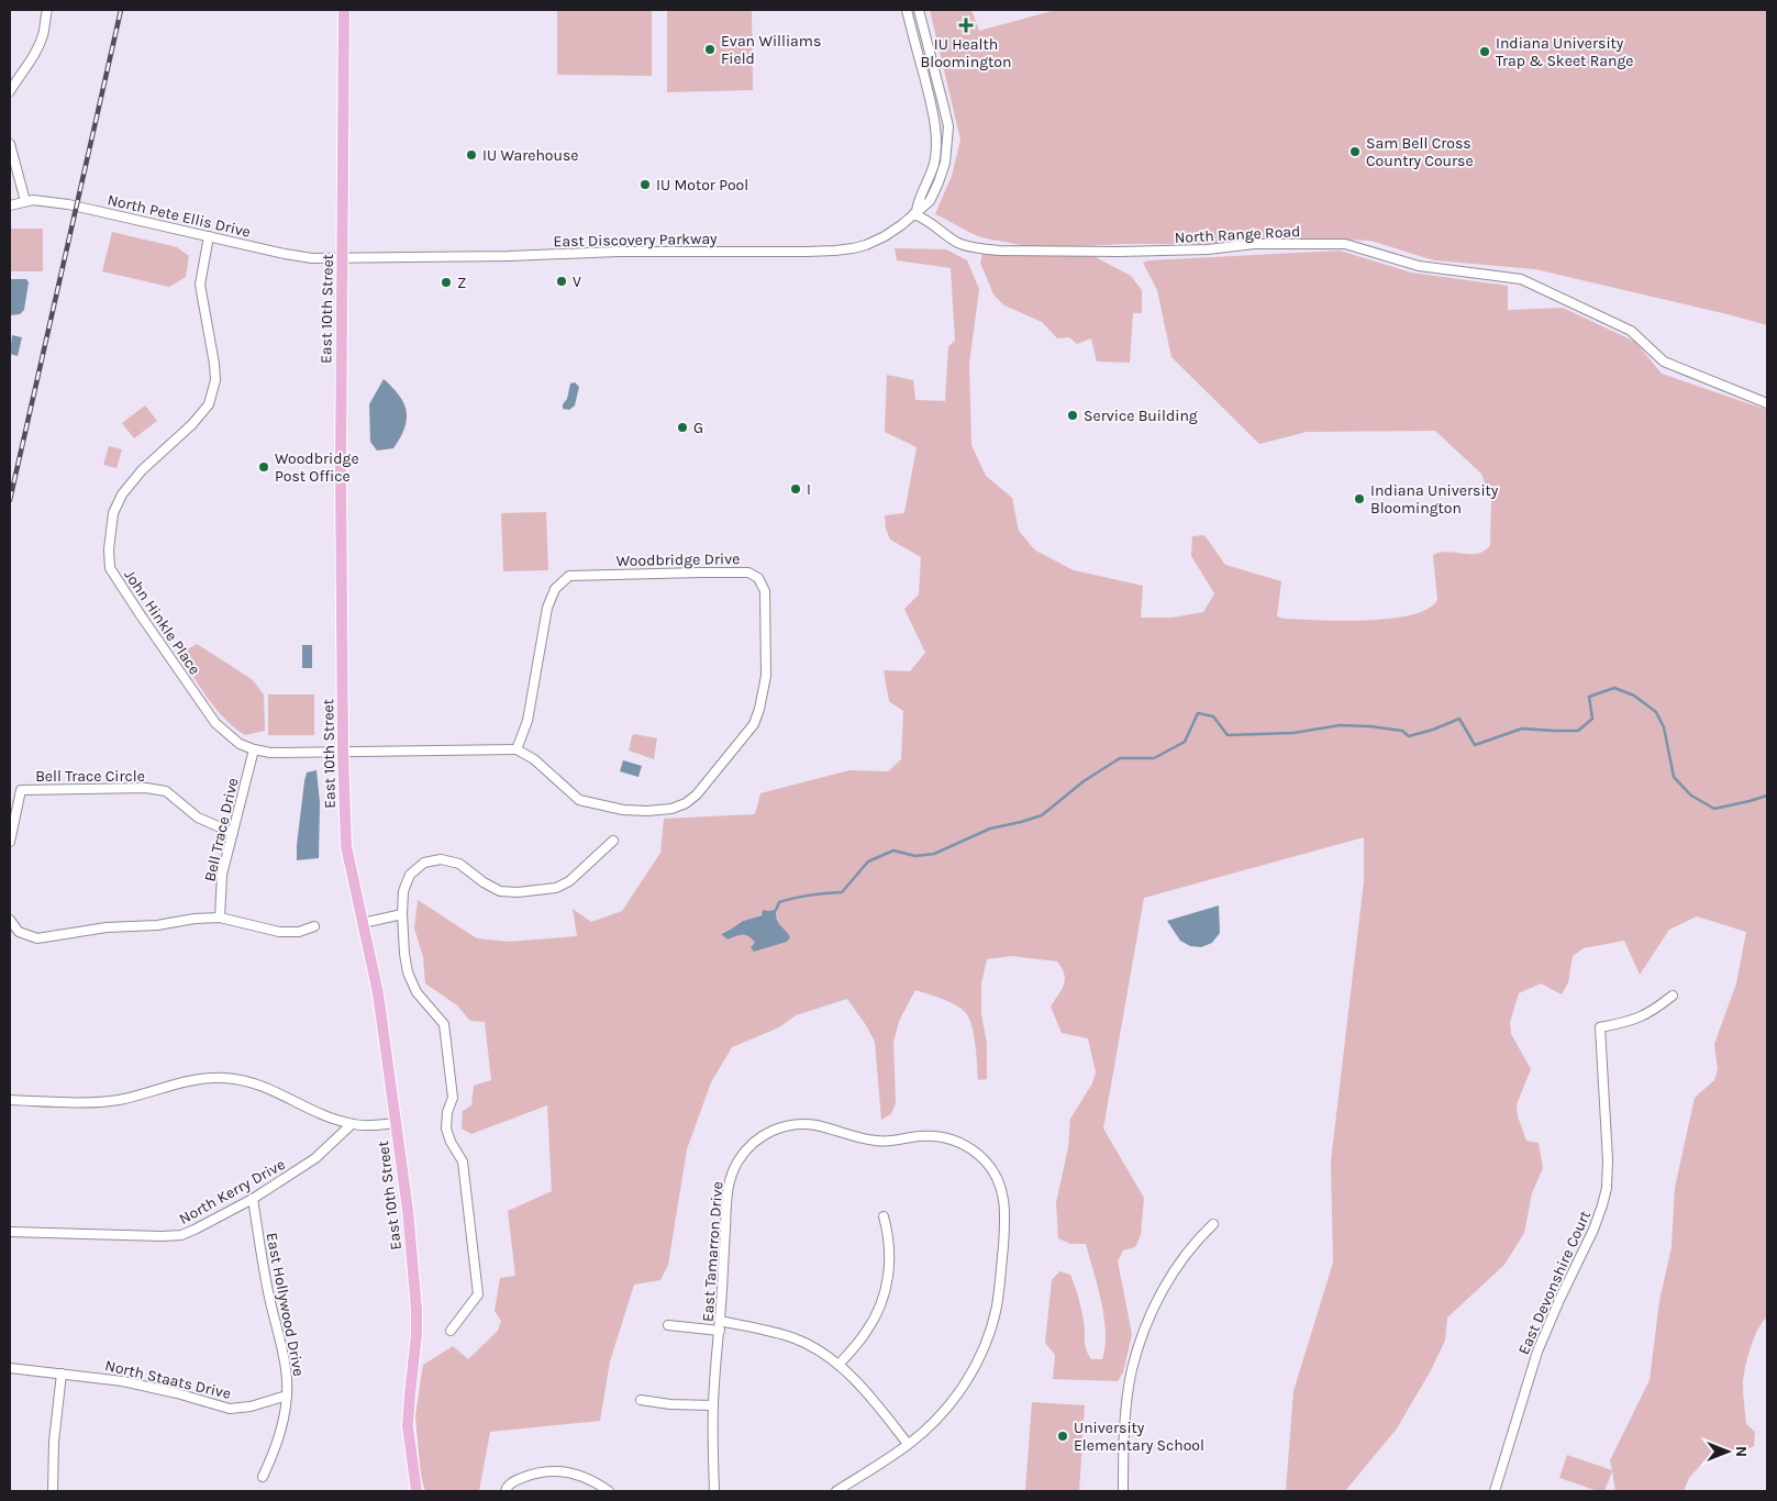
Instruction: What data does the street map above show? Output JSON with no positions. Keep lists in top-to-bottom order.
{
  "streets": {
    "main road": ["East 10th Street"],
    "street": [
      "North Pete Ellis Drive",
      "North Range Road",
      "East Discovery Parkway",
      "Woodbridge Drive",
      "John Hinkle Place",
      "Bell Trace Circle",
      "Bell Trace Drive",
      "North Kerry Drive",
      "East Tamarron Drive",
      "East Devonshire Court",
      "East Hollywood Drive",
      "North Staats Drive"
    ]
  },
  "crossings": [
    ["North Pete Ellis Drive", "East Discovery Parkway"],
    ["North Pete Ellis Drive", "East 10th Street"],
    ["North Pete Ellis Drive", "John Hinkle Place"],
    ["North Range Road", "East Discovery Parkway"],
    ["East Discovery Parkway", "East 10th Street"],
    ["East 10th Street", "John Hinkle Place"],
    ["John Hinkle Place", "Bell Trace Drive"],
    ["Bell Trace Circle", "Bell Trace Drive"],
    ["North Kerry Drive", "East Hollywood Drive"],
    ["East Hollywood Drive", "North Staats Drive"]
  ],
  "places": {
    "health": ["IU Health Bloomington"],
    "other": [
      "Evan Williams Field",
      "Indiana University Trap & Skeet Range",
      "Sam Bell Cross Country Course",
      "IU Warehouse",
      "IU Motor Pool",
      "V",
      "Z",
      "Service Building",
      "G",
      "Woodbridge Post Office",
      "I",
      "Indiana University Bloomington",
      "University Elementary School"
    ]
  },
  "north": "right"
}
